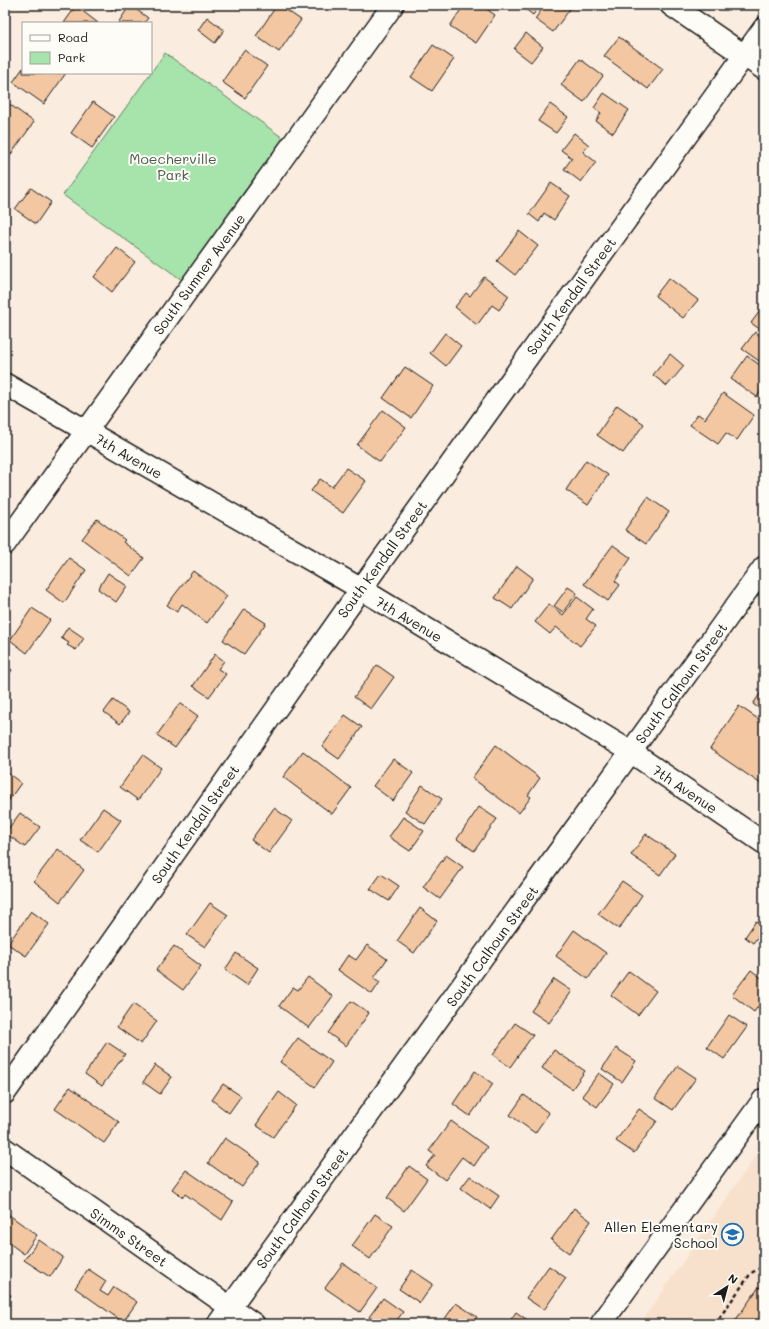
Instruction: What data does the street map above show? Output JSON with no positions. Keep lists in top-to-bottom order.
{
  "streets": {
    "street": [
      "South Sumner Avenue",
      "South Kendall Street",
      "7th Avenue",
      "South Calhoun Street",
      "Simms Street"
    ]
  },
  "crossings": [
    ["South Sumner Avenue", "7th Avenue"],
    ["South Kendall Street", "7th Avenue"],
    ["7th Avenue", "South Calhoun Street"],
    ["South Calhoun Street", "Simms Street"]
  ],
  "parks": ["Moecherville Park"],
  "places": {
    "school or university": ["Allen Elementary School"]
  },
  "legend": ["Road", "Park"],
  "north": "top right"
}
